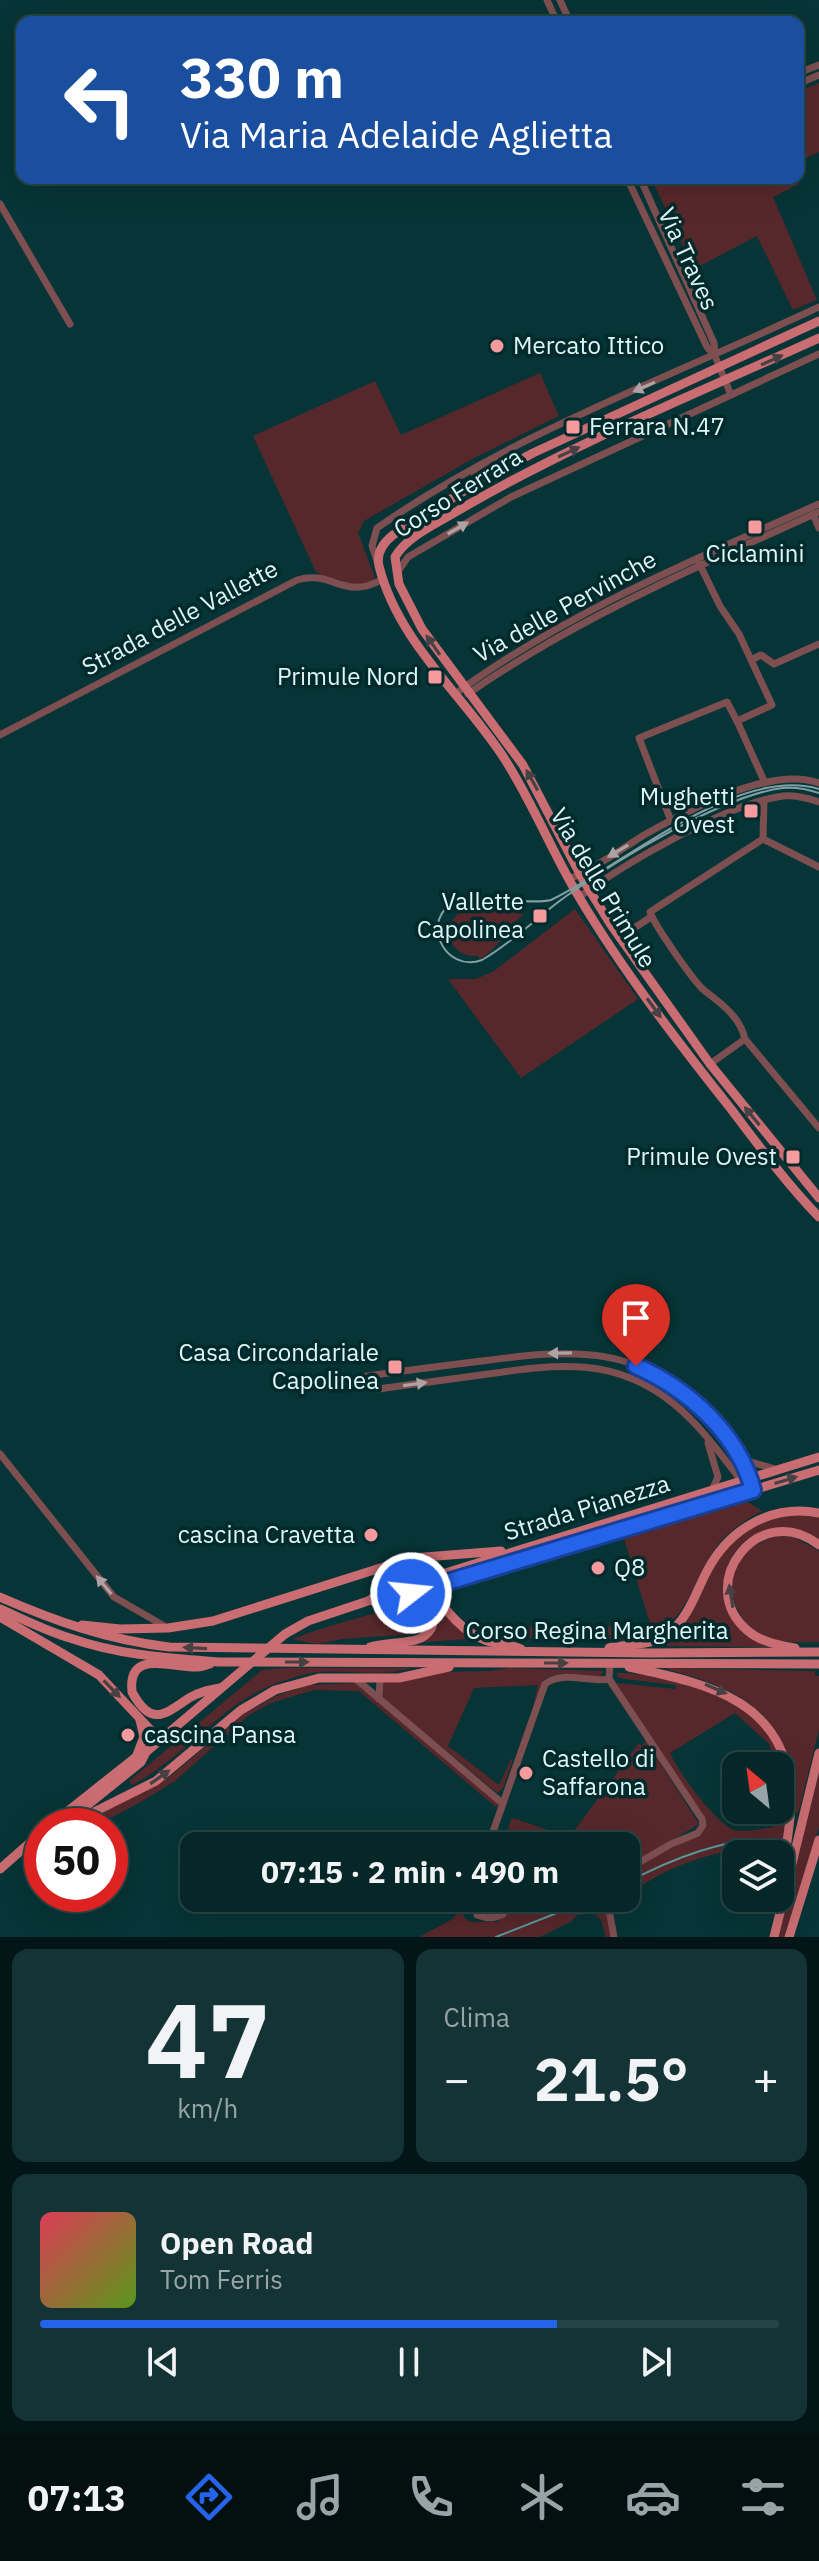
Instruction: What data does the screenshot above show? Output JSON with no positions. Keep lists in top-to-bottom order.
{
  "streets": {
    "main road": [
      "Corso Ferrara",
      "Via delle Primule",
      "Strada Pianezza",
      "Corso Regina Margherita"
    ],
    "street": ["Via Traves", "Via delle Pervinche", "Strada delle Vallette"]
  },
  "crossings": [
    ["Via Traves", "Corso Ferrara"],
    ["Corso Ferrara", "Via delle Primule"],
    ["Via delle Pervinche", "Via delle Primule"],
    ["Strada delle Vallette", "Via delle Primule"]
  ],
  "places": {
    "other": [
      "Mercato Ittico",
      "cascina Cravetta",
      "Q8",
      "cascina Pansa",
      "Castello di Saffarona"
    ],
    "transit": [
      "Ferrara N.47",
      "Ciclamini",
      "Primule Nord",
      "Mughetti Ovest",
      "Vallette Capolinea",
      "Primule Ovest",
      "Casa Circondariale Capolinea"
    ]
  },
  "north": "top left",
  "page": {
    "turn": ["330 m", "Via Maria Adelaide Aglietta"],
    "limit": "50",
    "trip": "07:15 · 2 min · 490 m",
    "tile": [
      ["47", "km/h"],
      "Clima"
    ],
    "heat": ["−", "21.5°", "+"],
    "song": ["Open Road", "Tom Ferris"],
    "tabs": "07:13"
  }
}
